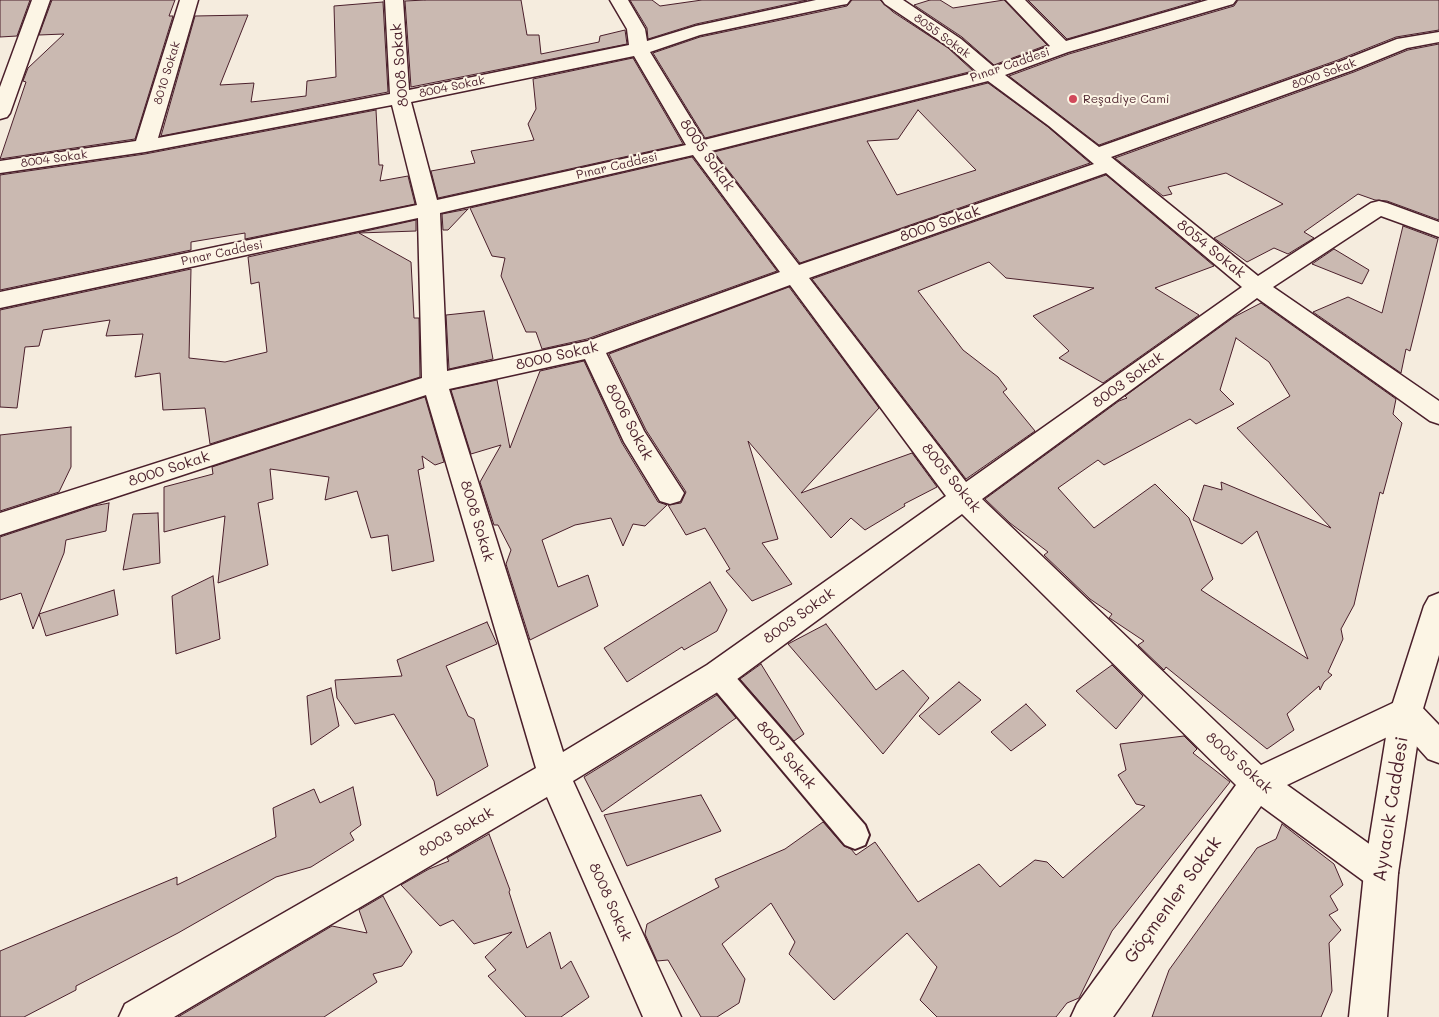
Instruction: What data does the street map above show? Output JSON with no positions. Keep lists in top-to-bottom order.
{
  "streets": {
    "street": [
      "8055 Sokak",
      "8008 Sokak",
      "Pınar Caddesi",
      "8010 Sokak",
      "8000 Sokak",
      "8004 Sokak",
      "8005 Sokak",
      "8054 Sokak",
      "8003 Sokak",
      "8006 Sokak",
      "8007 Sokak",
      "Ayvacık Caddesi",
      "Göçmenler Sokak"
    ]
  },
  "crossings": [
    ["8055 Sokak", "Pınar Caddesi"],
    ["8055 Sokak", "8054 Sokak"],
    ["8008 Sokak", "Pınar Caddesi"],
    ["8008 Sokak", "8000 Sokak"],
    ["8008 Sokak", "8004 Sokak"],
    ["8008 Sokak", "8003 Sokak"],
    ["Pınar Caddesi", "8005 Sokak"],
    ["Pınar Caddesi", "8054 Sokak"],
    ["8010 Sokak", "8004 Sokak"],
    ["8000 Sokak", "8005 Sokak"],
    ["8000 Sokak", "8054 Sokak"],
    ["8000 Sokak", "8006 Sokak"],
    ["8004 Sokak", "8005 Sokak"],
    ["8005 Sokak", "8003 Sokak"],
    ["8005 Sokak", "Ayvacık Caddesi"],
    ["8005 Sokak", "Göçmenler Sokak"],
    ["8054 Sokak", "8003 Sokak"],
    ["8003 Sokak", "8007 Sokak"]
  ],
  "places": ["Reşadiye Cami"]
}
